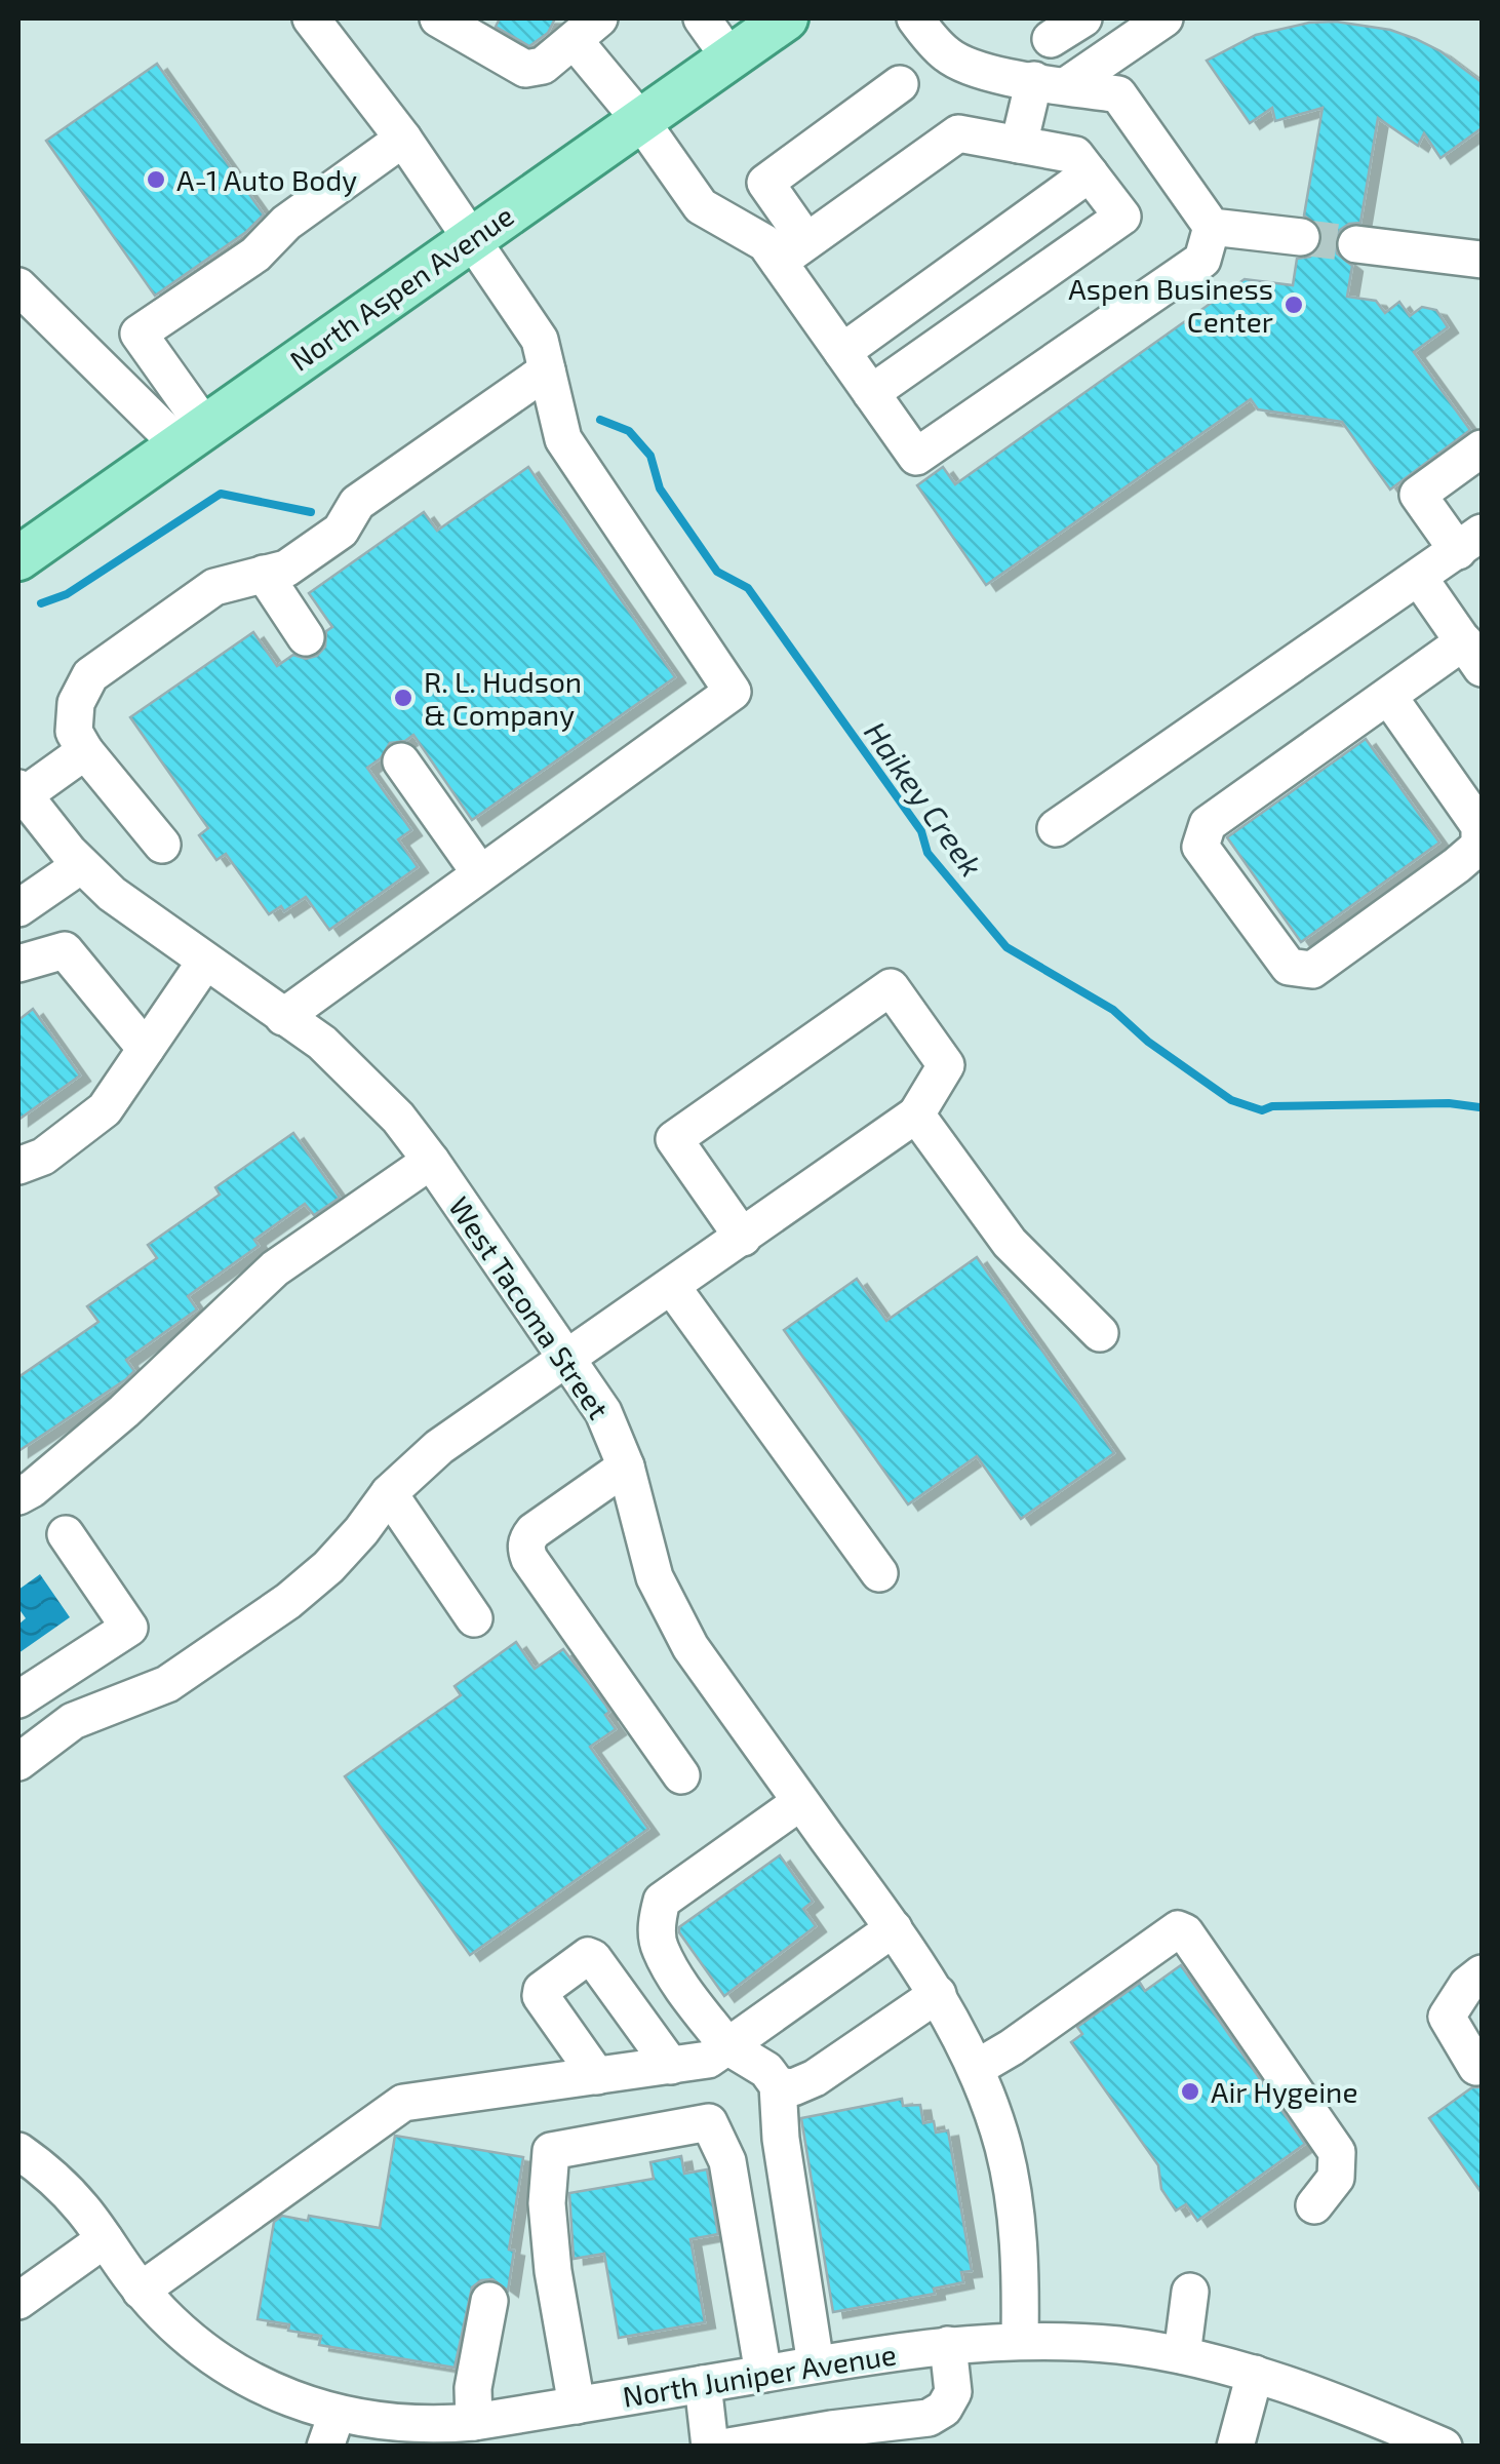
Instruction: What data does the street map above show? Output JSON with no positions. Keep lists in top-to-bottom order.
{
  "streets": {
    "main road": ["North Aspen Avenue"],
    "street": ["West Tacoma Street", "North Juniper Avenue"]
  },
  "crossings": [
    ["West Tacoma Street", "North Juniper Avenue"]
  ],
  "water": ["Haikey Creek"],
  "places": [
    "A-1 Auto Body",
    "Aspen Business Center",
    "R. L. Hudson & Company",
    "Air Hygeine"
  ]
}
